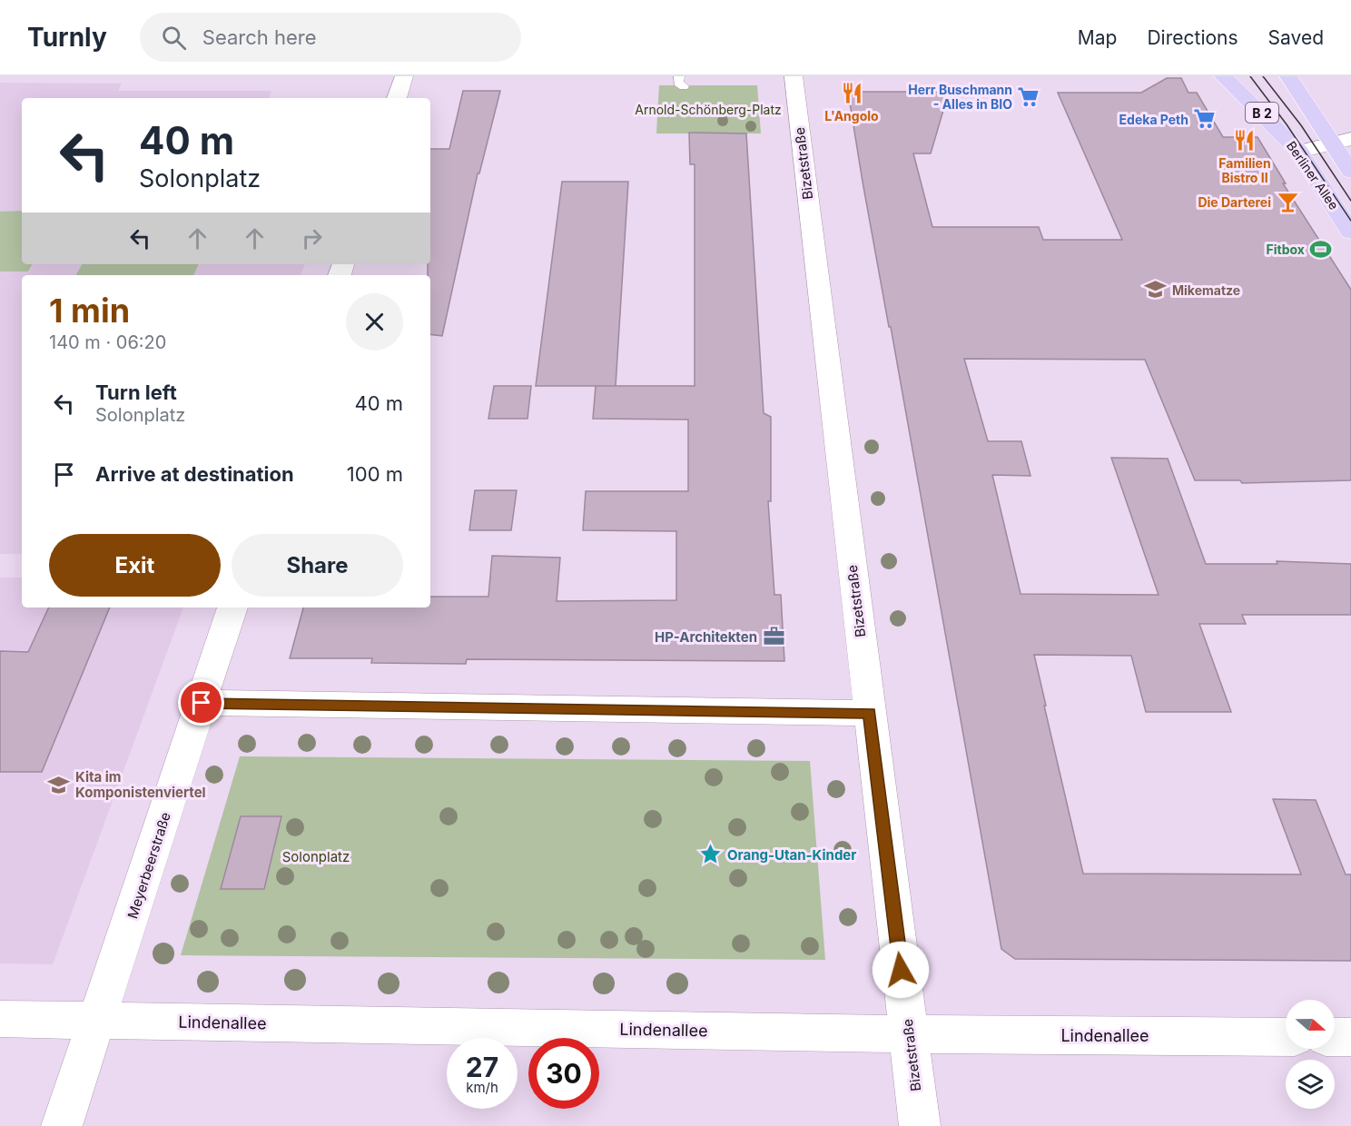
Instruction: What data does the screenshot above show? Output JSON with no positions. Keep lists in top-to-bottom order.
{
  "streets": {
    "main road": ["B 2", "Berliner Allee"],
    "street": ["Bizetstraße", "Meyerbeerstraße", "Lindenallee"]
  },
  "crossings": [
    ["Bizetstraße", "Lindenallee"],
    ["Meyerbeerstraße", "Lindenallee"]
  ],
  "parks": ["Arnold-Schönberg-Platz", "Solonplatz"],
  "places": {
    "restaurant": ["L'Angolo", "Familien Bistro II"],
    "supermarket": ["Herr Buschmann - Alles in BIO", "Edeka Peth"],
    "bar": ["Die Darterei"],
    "sports": ["Fitbox"],
    "school or university": ["Mikematze", "Kita im Komponistenviertel"],
    "office": ["HP-Architekten"],
    "place": ["Orang-Utan-Kinder"]
  },
  "north": "right",
  "page": {
    "header": "Turnly",
    "search": "Search here",
    "nav": ["Map", "Directions", "Saved"],
    "turn": ["40 m", "Solonplatz"],
    "heading": ["1 min", "140 m · 06:20"],
    "list": [
      {
        "name": "Turn left",
        "note": "Solonplatz",
        "value": "40 m"
      },
      {
        "name": "Arrive at destination",
        "value": "100 m"
      }
    ],
    "buttons": ["Exit", "Share"],
    "speed": "27 km/h",
    "limit": "30"
  }
}
